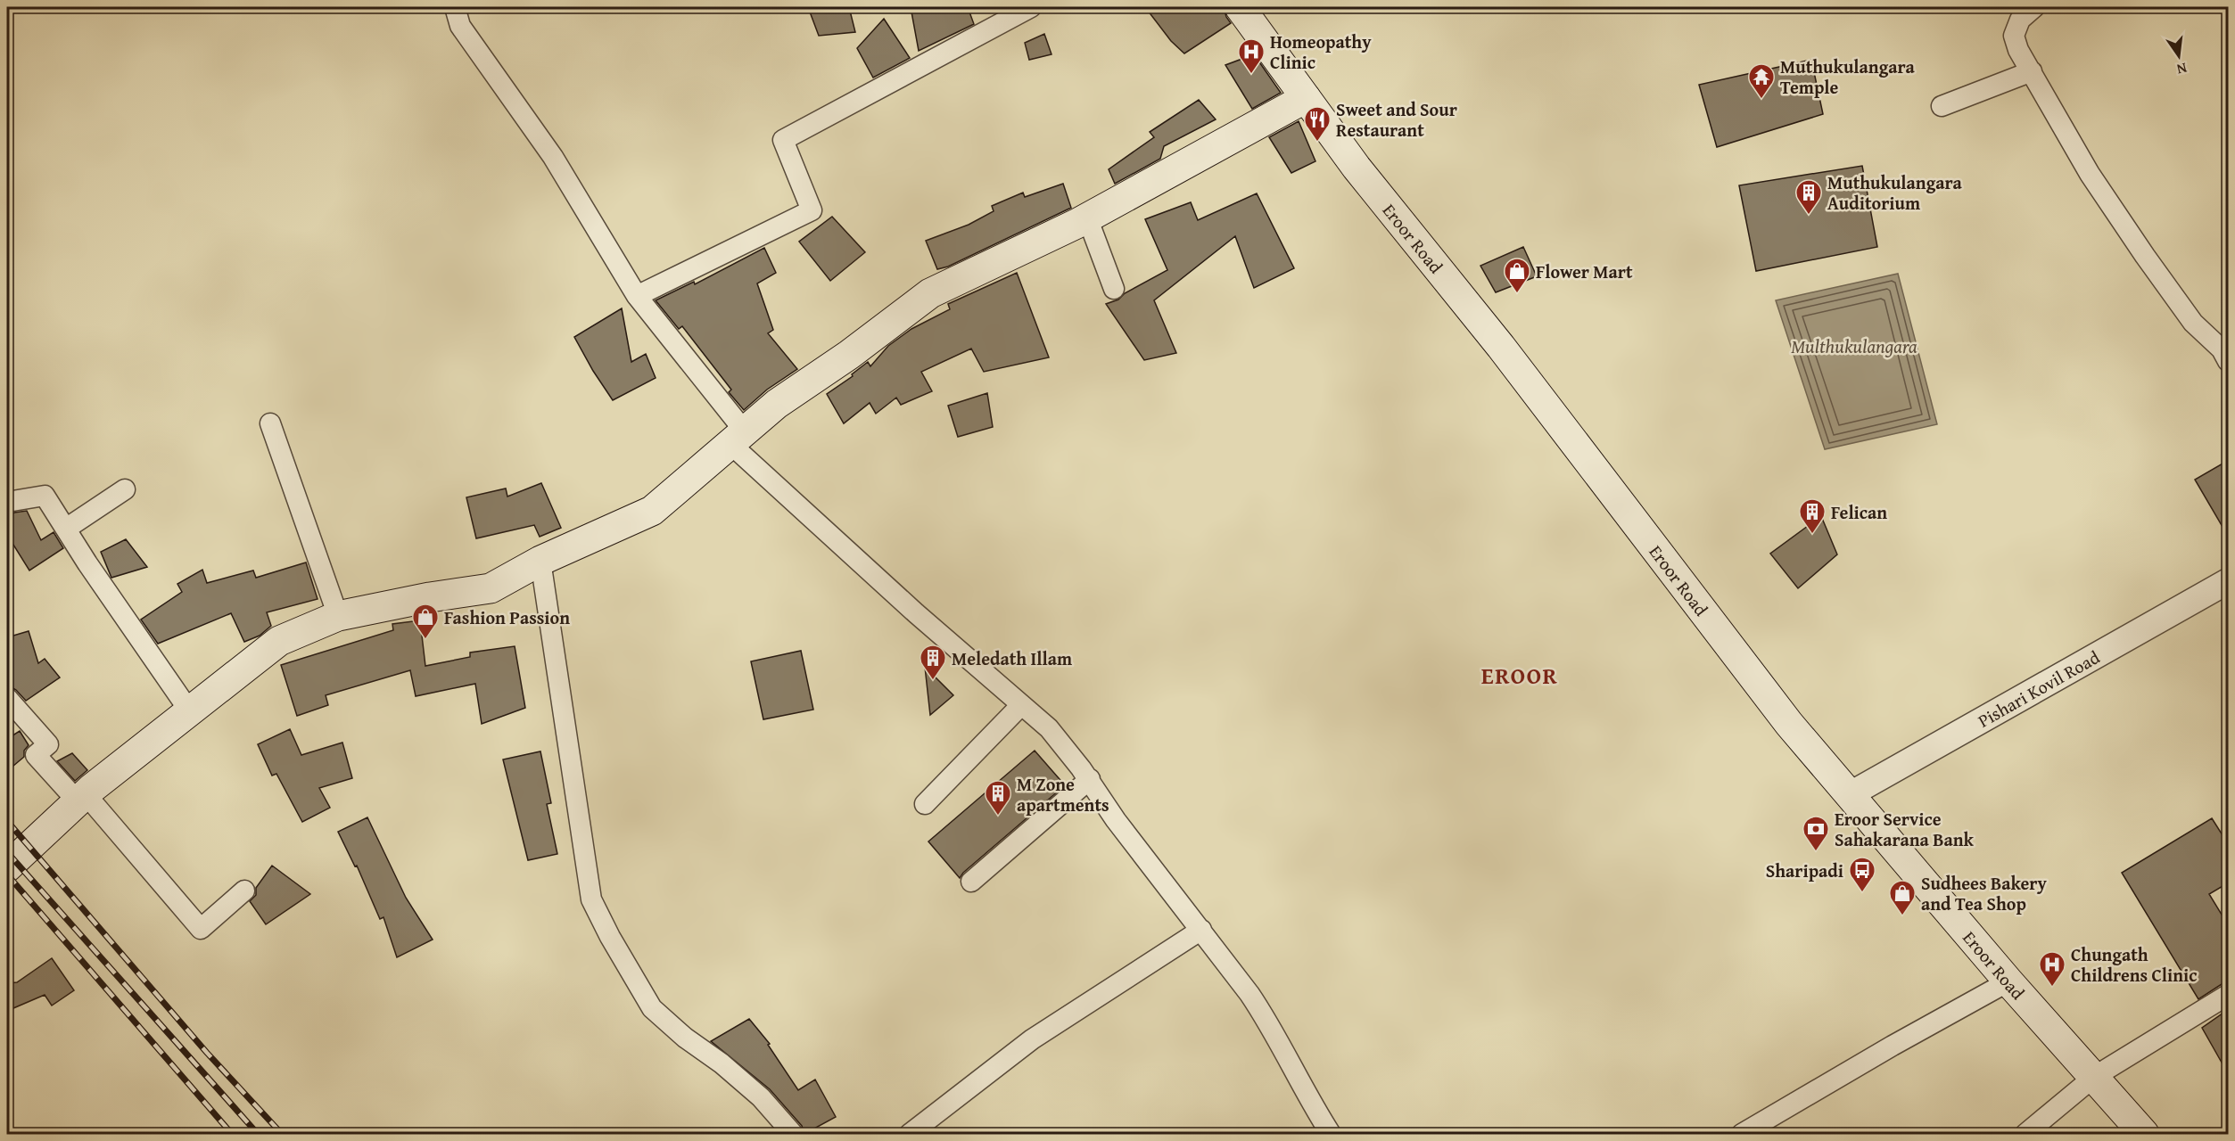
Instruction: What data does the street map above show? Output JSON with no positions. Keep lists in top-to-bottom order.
{
  "streets": {
    "main road": ["Eroor Road"],
    "street": ["Pishari Kovil Road"]
  },
  "crossings": [
    ["Eroor Road", "Pishari Kovil Road"]
  ],
  "districts": ["EROOR"],
  "water": ["Multhukulangara"],
  "places": {
    "hospital": ["Homeopathy Clinic", "Chungath Childrens Clinic"],
    "temple": ["Muthukulangara Temple"],
    "restaurant": ["Sweet and Sour Restaurant"],
    "building": [
      "Muthukulangara Auditorium",
      "Felican",
      "Meledath Illam",
      "M Zone apartments"
    ],
    "shop": ["Flower Mart", "Fashion Passion", "Sudhees Bakery and Tea Shop"],
    "bank": ["Eroor Service Sahakarana Bank"],
    "bus stop": ["Sharipadi"]
  },
  "north": "bottom"
}
